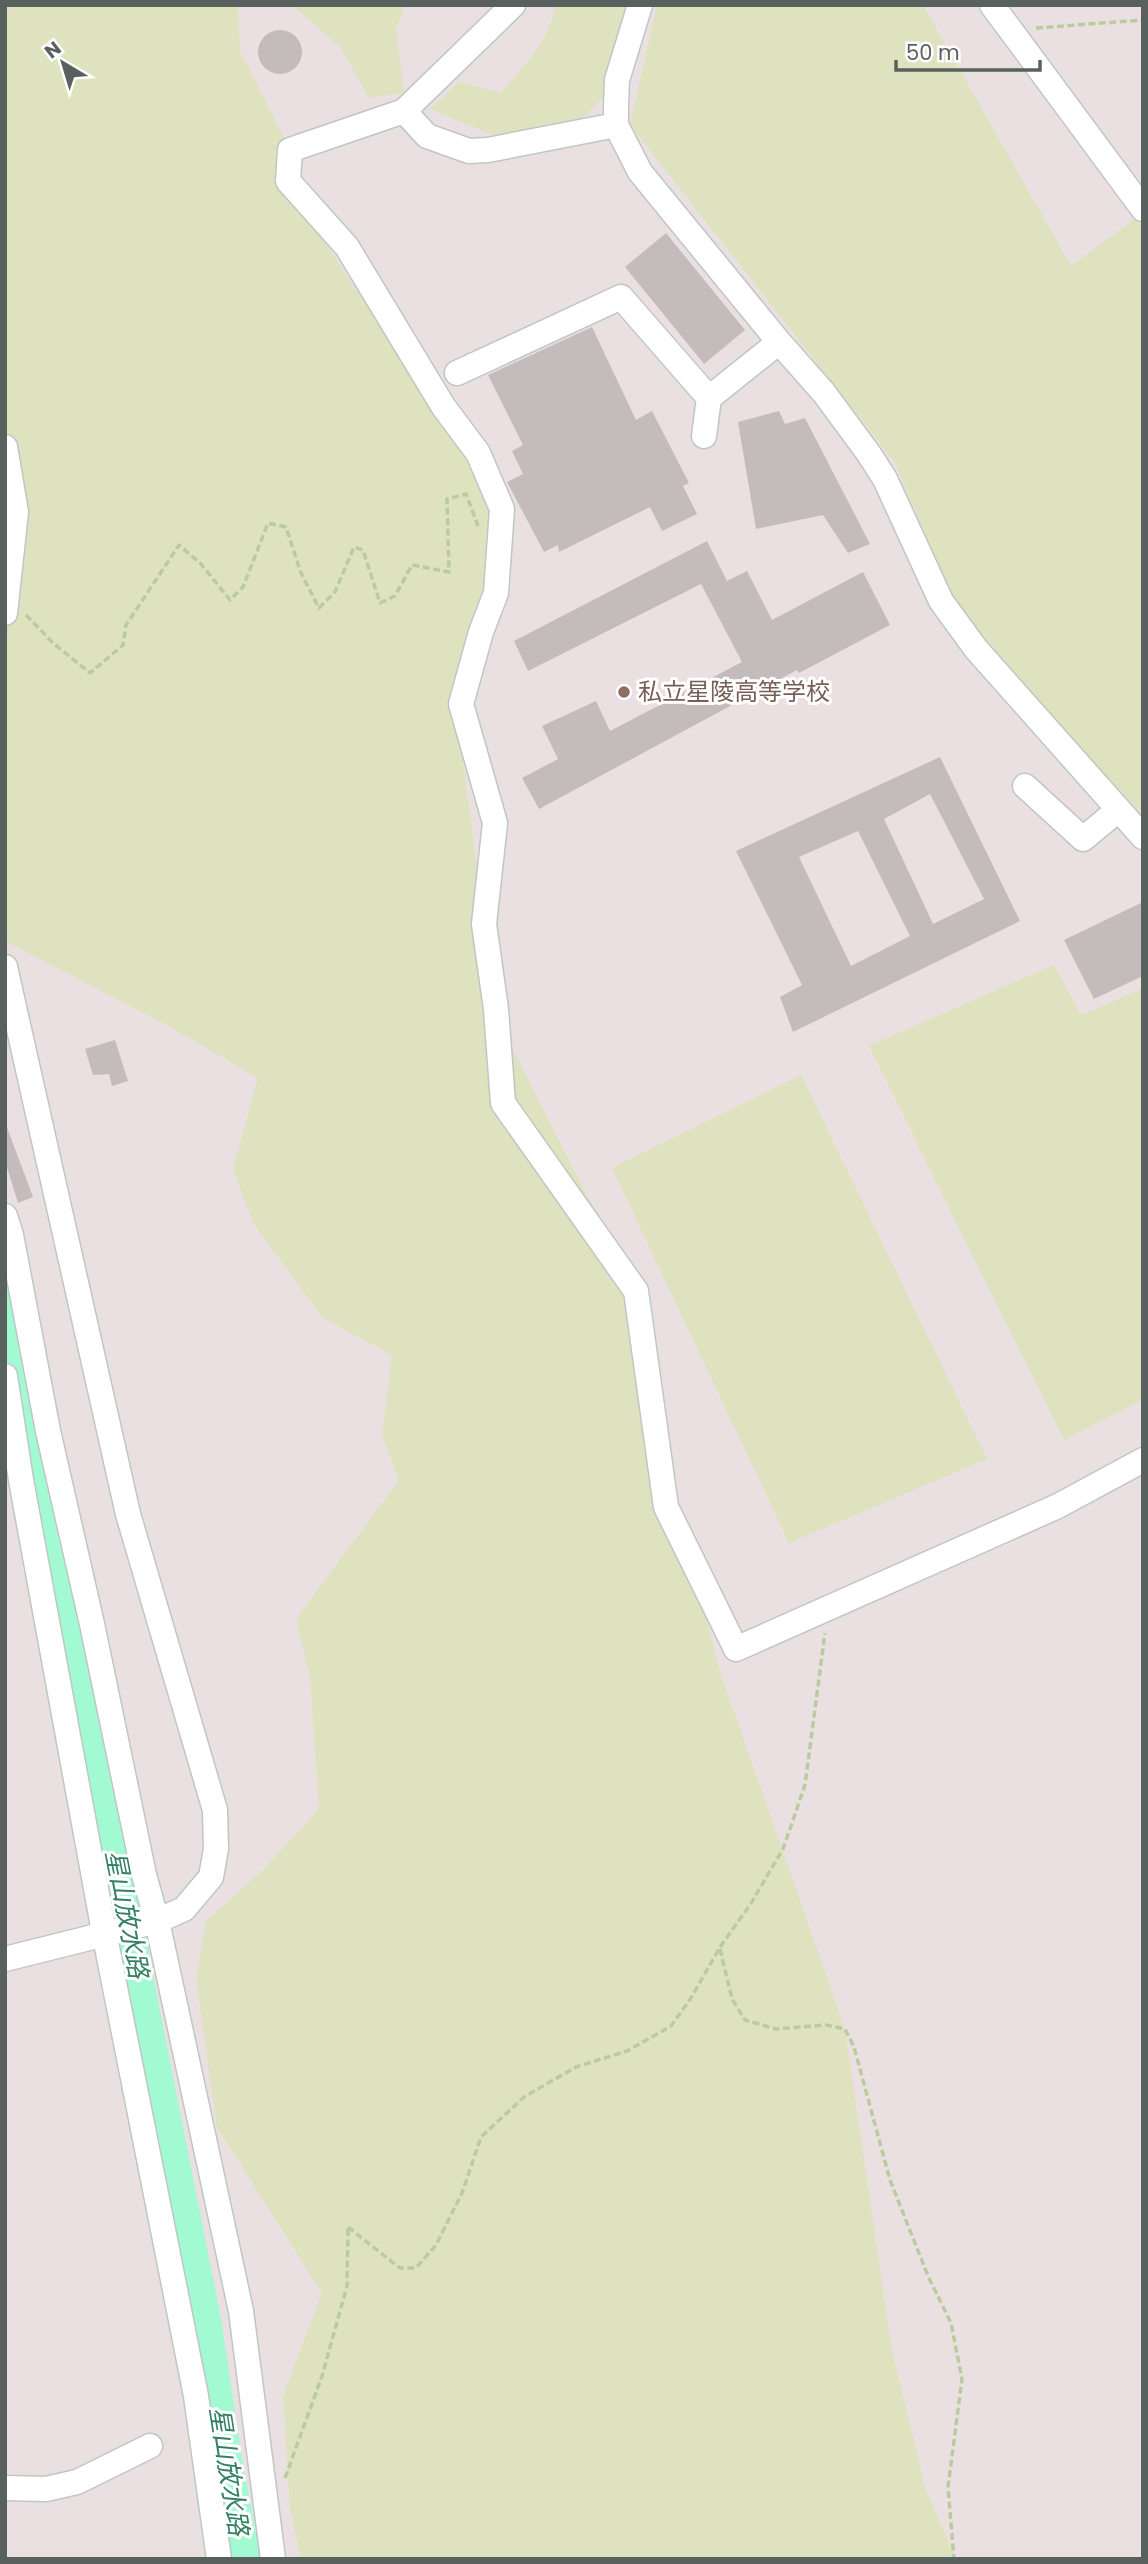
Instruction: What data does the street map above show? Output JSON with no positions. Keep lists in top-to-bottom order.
{
  "water": ["星山放水路"],
  "places": ["私立星陵高等学校"],
  "scale_bar": "50 m",
  "north": "top left"
}
